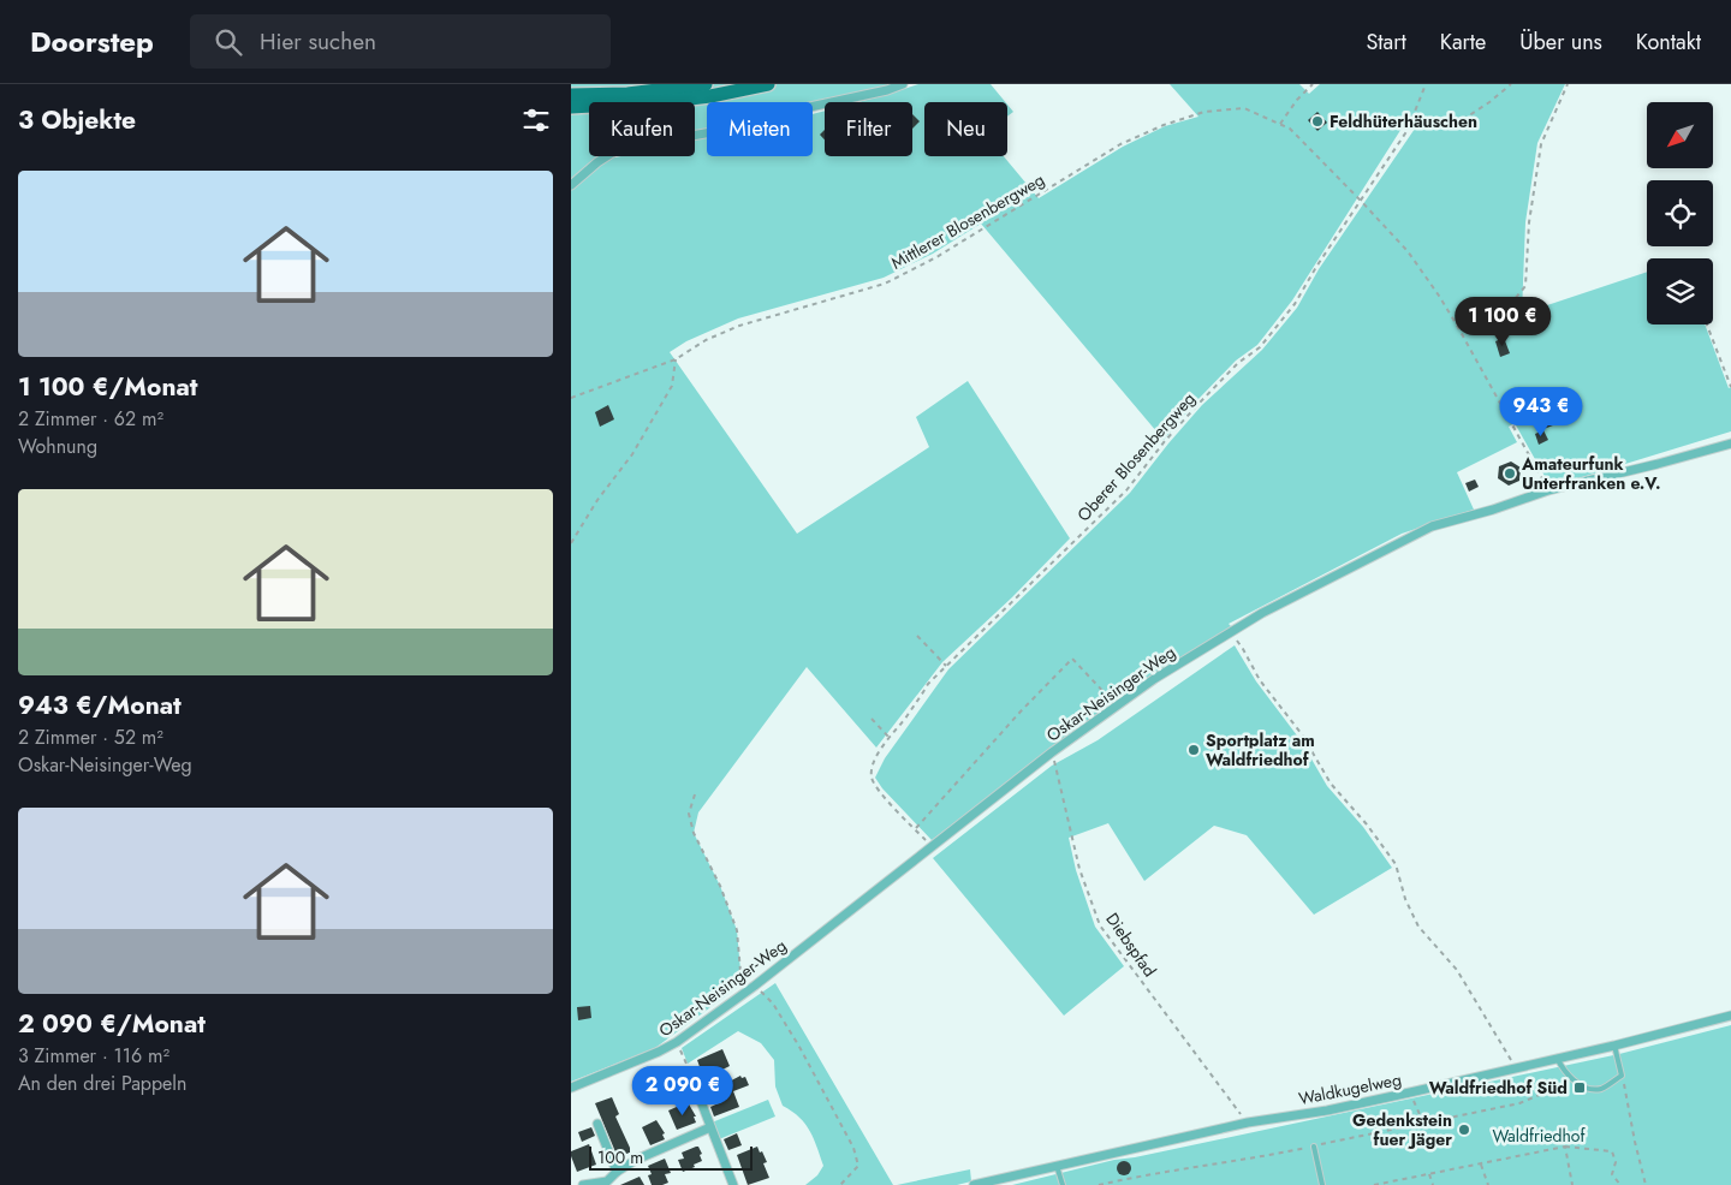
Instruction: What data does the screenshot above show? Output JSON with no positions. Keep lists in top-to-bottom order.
{
  "streets": {
    "street": ["Oskar-Neisinger-Weg", "Waldkugelweg"],
    "path": ["Mittlerer Blosenbergweg", "Oberer Blosenbergweg", "Diebspfad"]
  },
  "crossings": [
    ["Mittlerer Blosenbergweg", "Oberer Blosenbergweg"],
    ["Mittlerer Blosenbergweg", "Oskar-Neisinger-Weg"],
    ["Oberer Blosenbergweg", "Oskar-Neisinger-Weg"],
    ["Oskar-Neisinger-Weg", "Diebspfad"],
    ["Diebspfad", "Waldkugelweg"]
  ],
  "parks": ["Waldfriedhof"],
  "places": {
    "other": [
      "Feldhüterhäuschen",
      "Amateurfunk Unterfranken e.V.",
      "Sportplatz am Waldfriedhof",
      "Gedenkstein fuer Jäger"
    ],
    "transit": ["Waldfriedhof Süd"]
  },
  "scale_bar": "100 m",
  "north": "bottom left",
  "page": {
    "header": "Doorstep",
    "search": "Hier suchen",
    "nav": [
      "Start",
      "Karte",
      "Über uns",
      "Kontakt"
    ],
    "heading": "3 Objekte",
    "chip": [
      "Kaufen",
      "Mieten",
      "Filter",
      "Neu"
    ],
    "list": [
      {
        "name": "1 100 €/Monat",
        "note": "2 Zimmer · 62 m² · Wohnung"
      },
      {
        "name": "943 €/Monat",
        "note": "2 Zimmer · 52 m² · Oskar-Neisinger-Weg"
      },
      {
        "name": "2 090 €/Monat",
        "note": "3 Zimmer · 116 m² · An den drei Pappeln"
      }
    ],
    "price": ["1 100 €", "943 €", "2 090 €"],
    "scale": "100 m"
  }
}
